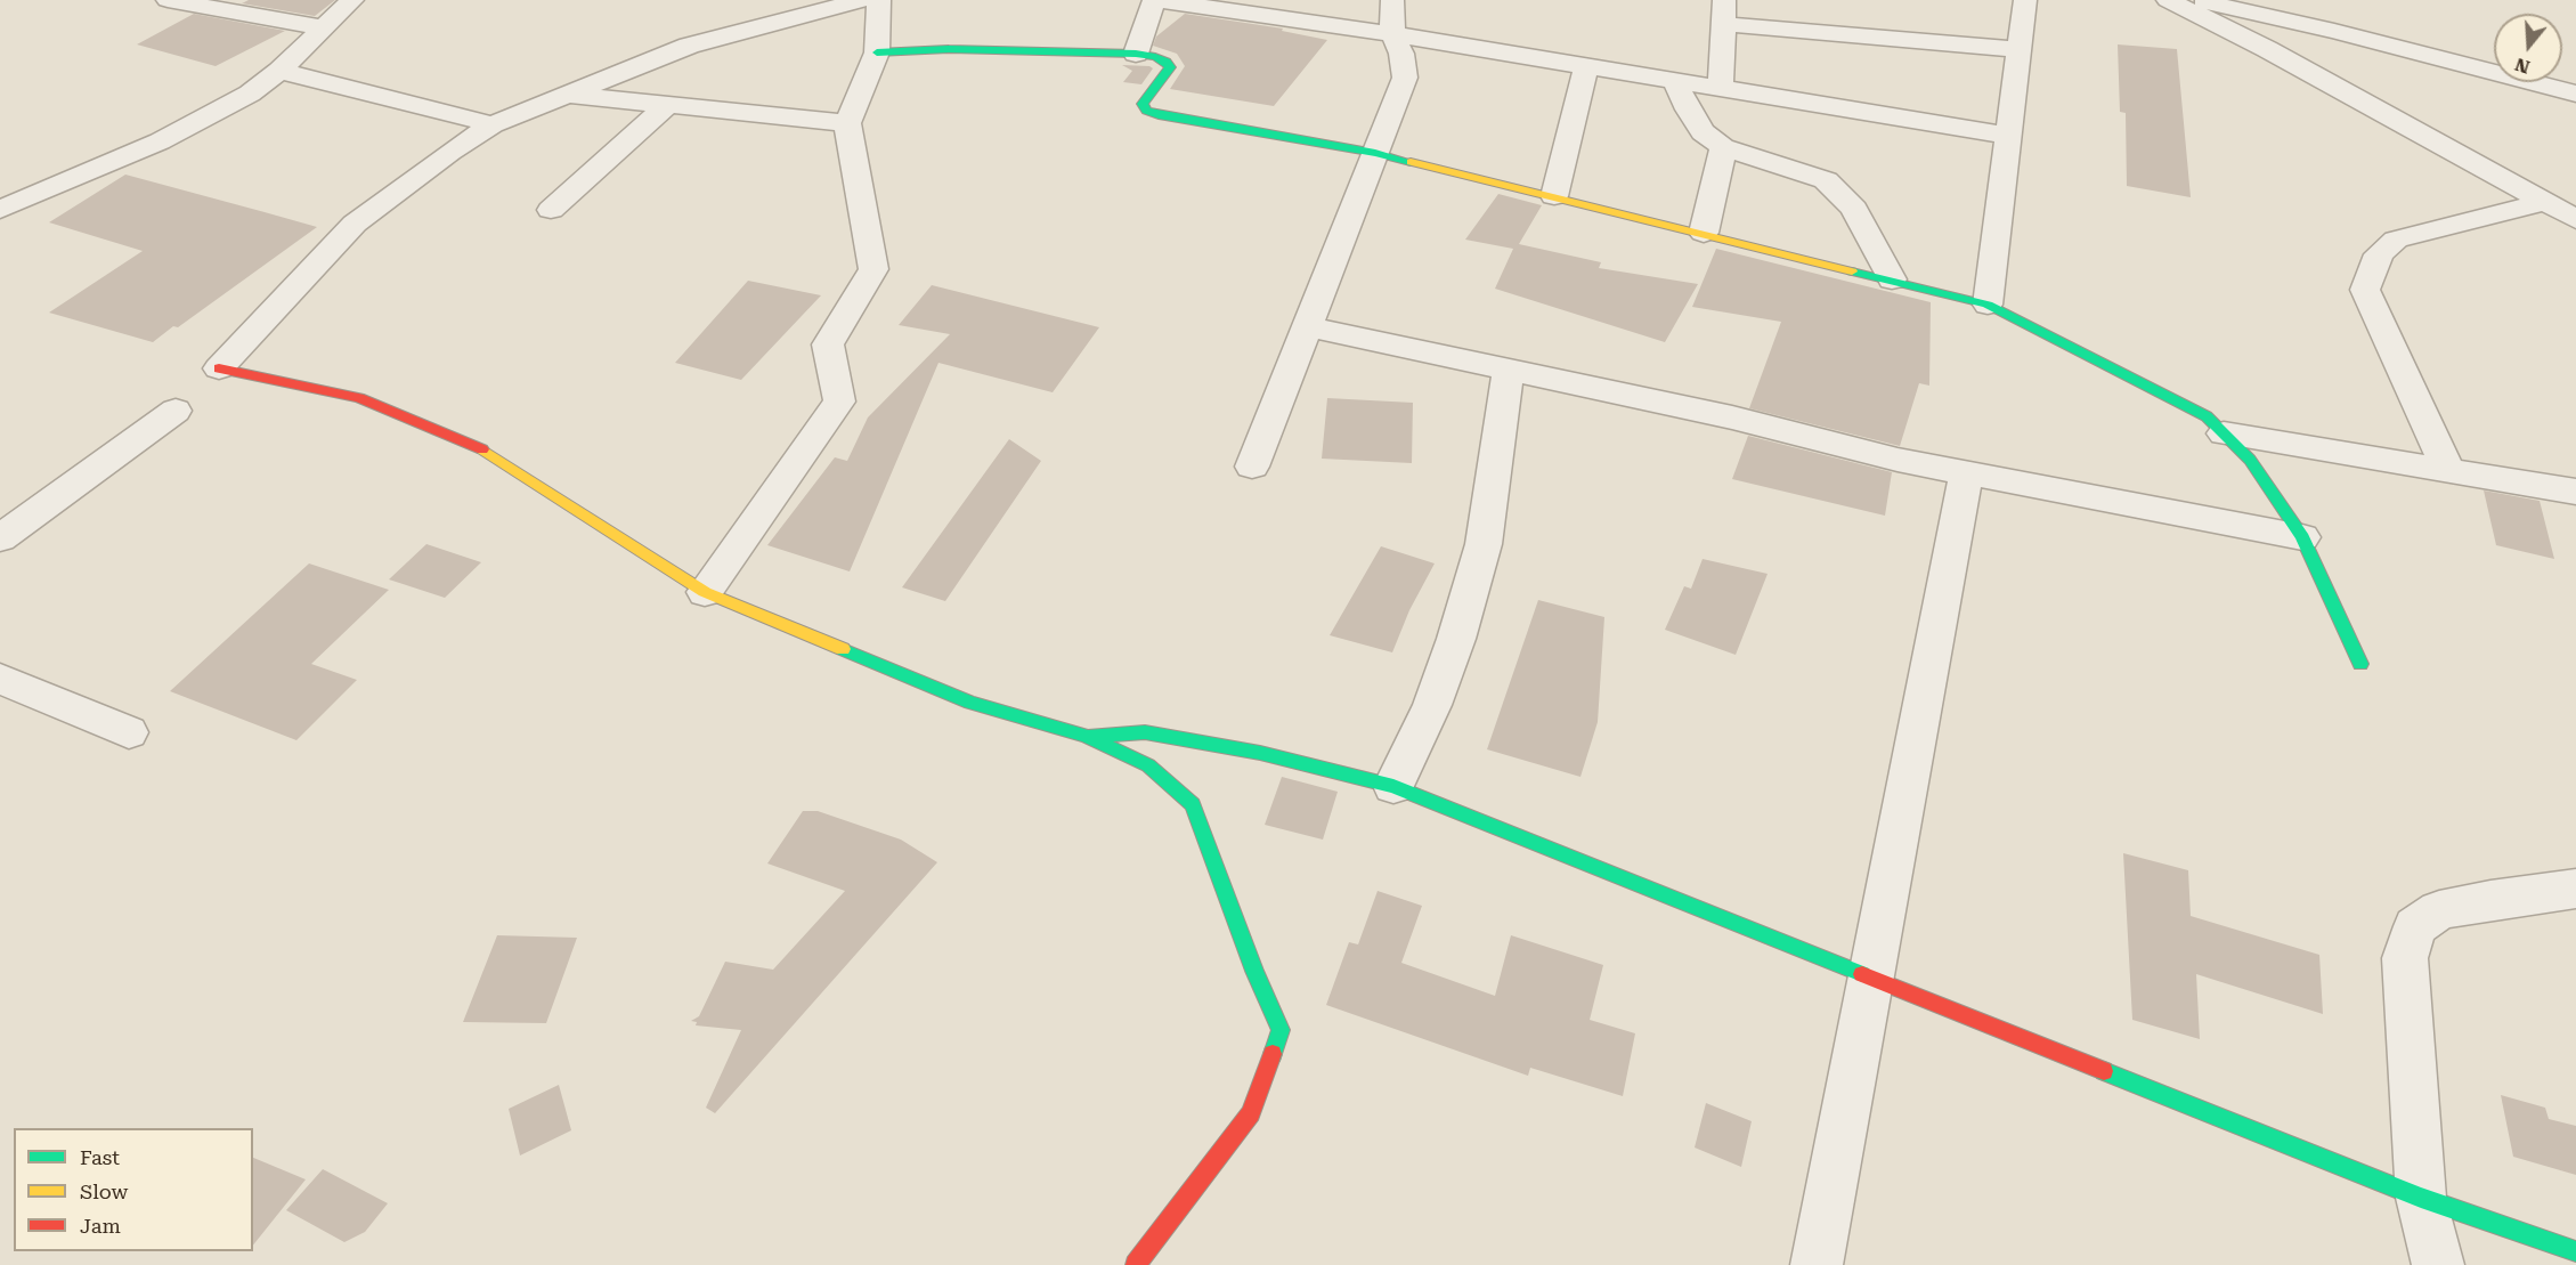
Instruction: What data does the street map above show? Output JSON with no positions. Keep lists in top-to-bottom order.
{
  "legend": ["Fast", "Slow", "Jam"],
  "north": "bottom"
}
